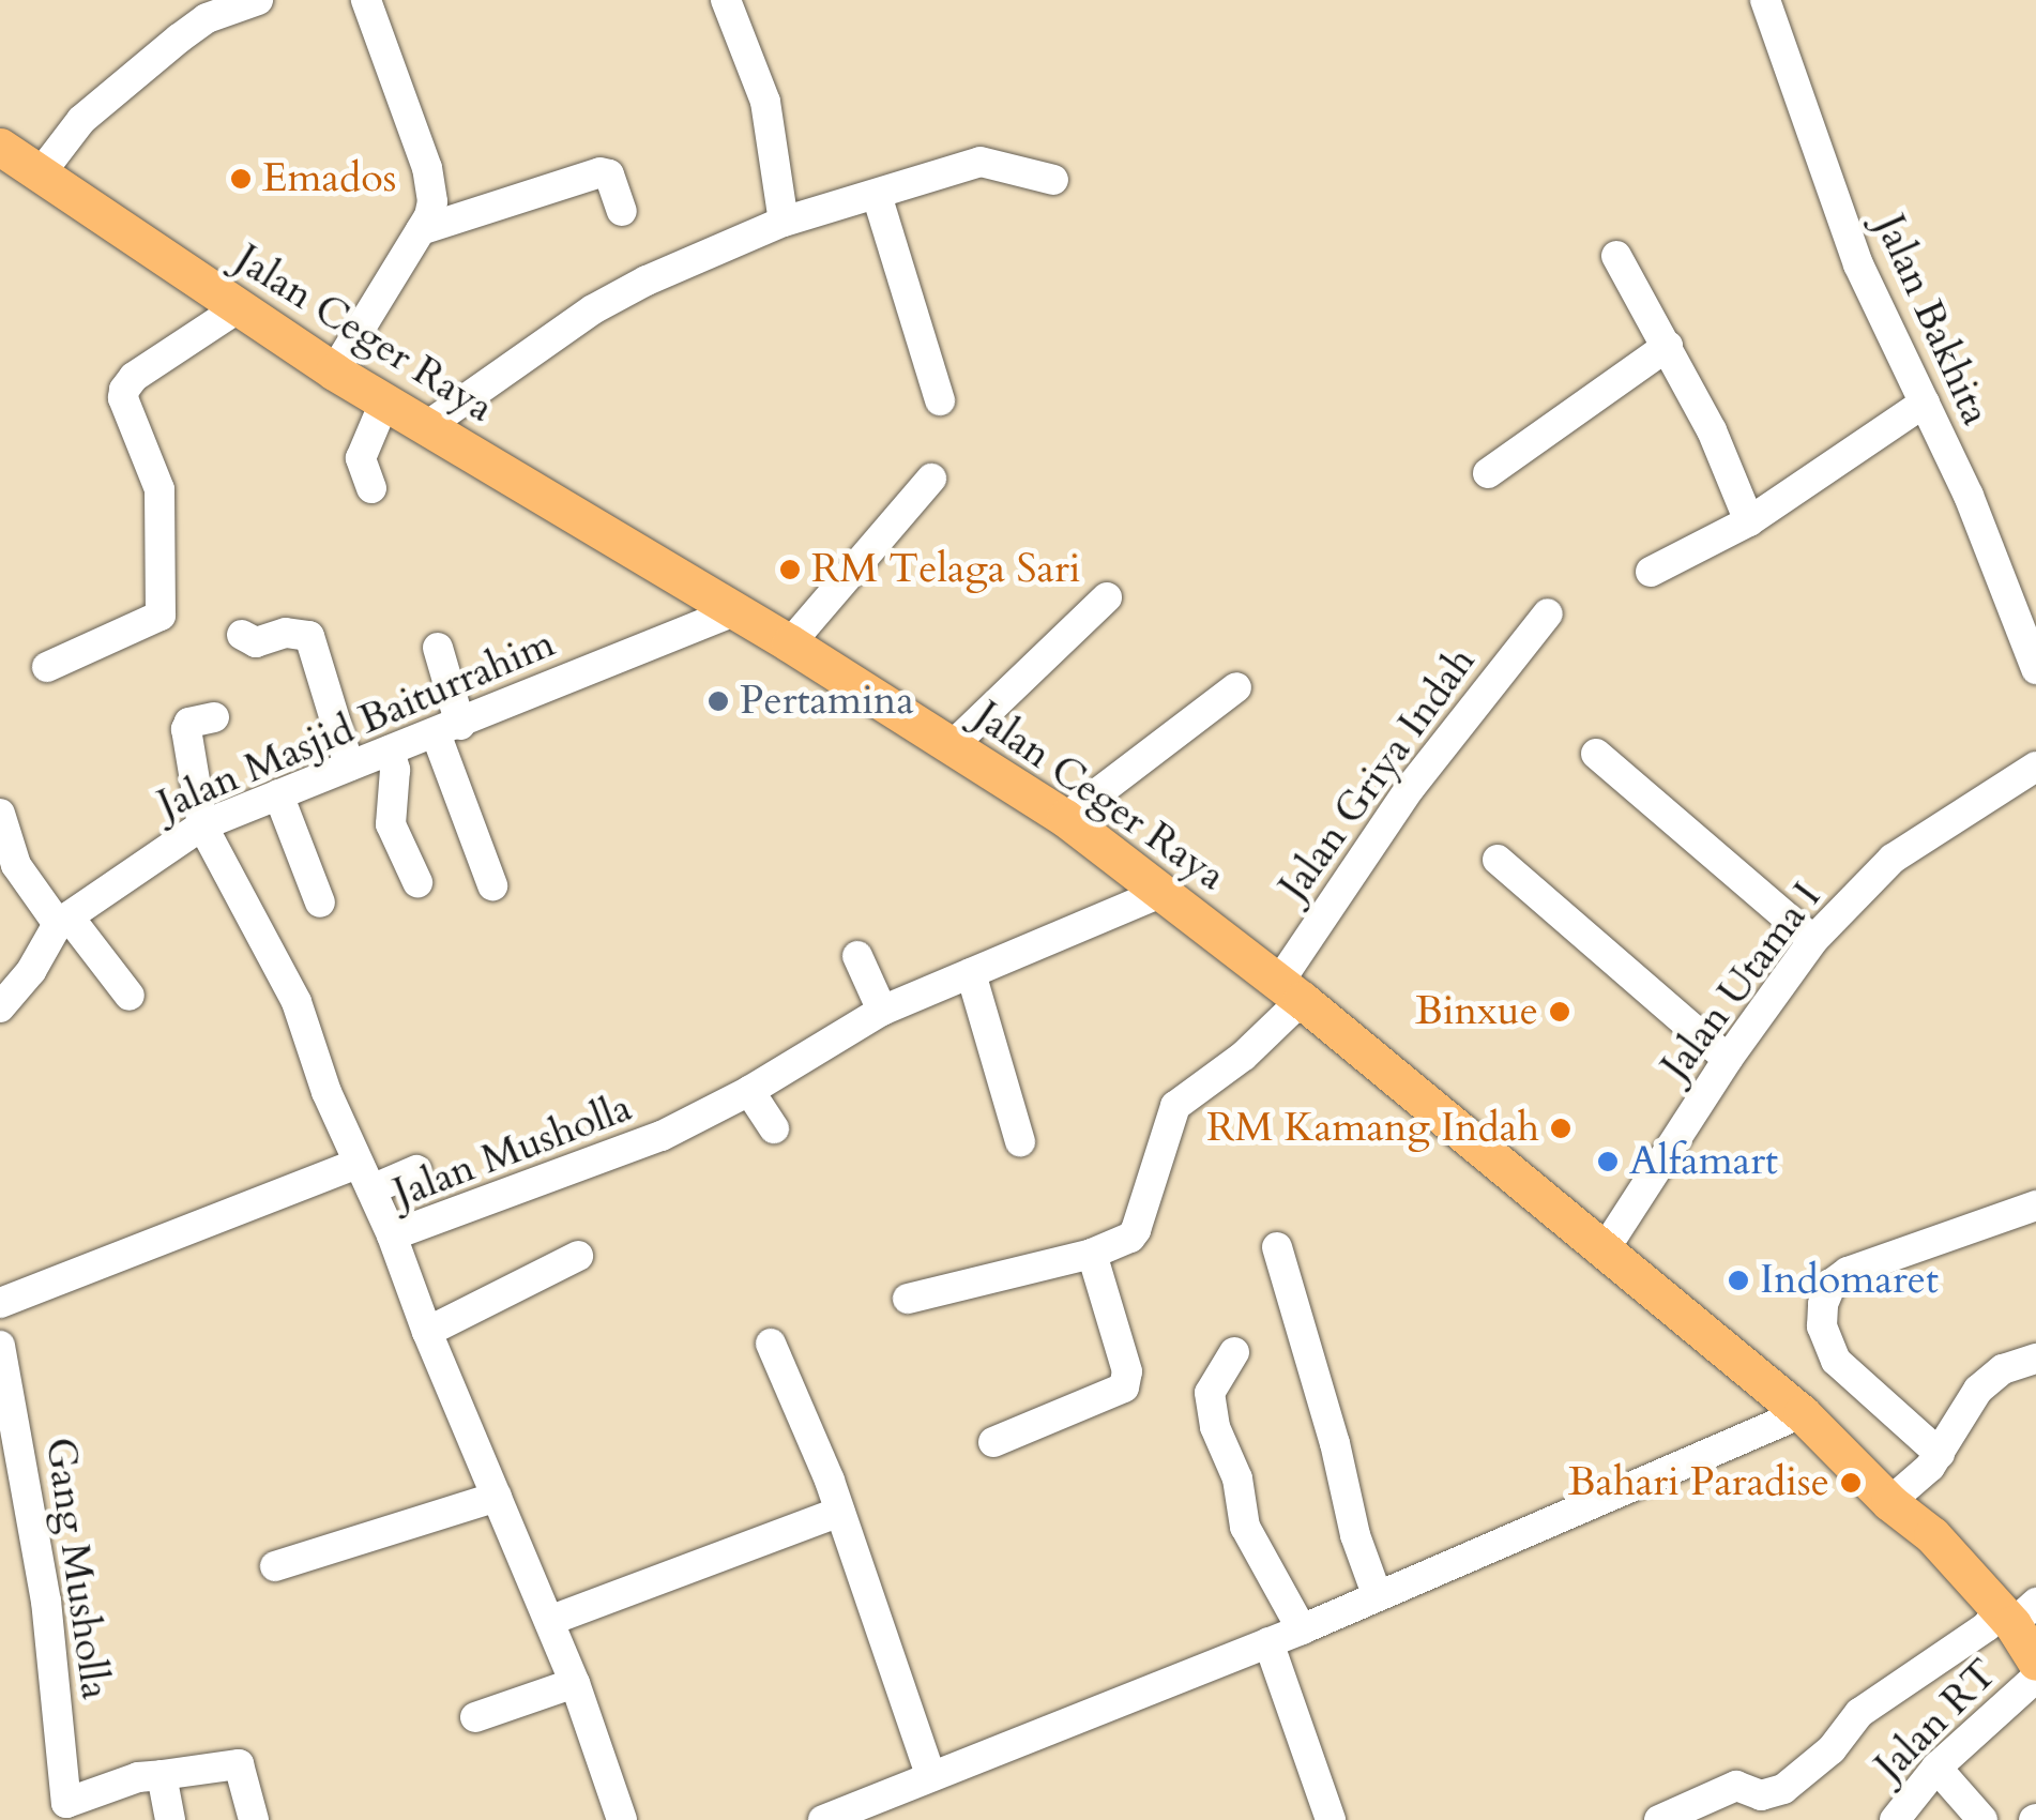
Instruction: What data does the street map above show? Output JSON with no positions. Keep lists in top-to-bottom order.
{
  "streets": {
    "main road": ["Jalan Ceger Raya"],
    "street": [
      "Jalan Bakhita",
      "Jalan Masjid Baiturrahim",
      "Jalan Griya Indah",
      "Jalan Utama I",
      "Jalan Musholla",
      "Gang Musholla",
      "Jalan RT"
    ]
  },
  "crossings": [
    ["Jalan Ceger Raya", "Jalan Masjid Baiturrahim"],
    ["Jalan Ceger Raya", "Jalan Griya Indah"],
    ["Jalan Ceger Raya", "Jalan Utama I"],
    ["Jalan Ceger Raya", "Jalan Musholla"]
  ],
  "places": [
    "Emados",
    "RM Telaga Sari",
    "Pertamina",
    "Binxue",
    "RM Kamang Indah",
    "Alfamart",
    "Indomaret",
    "Bahari Paradise"
  ]
}
